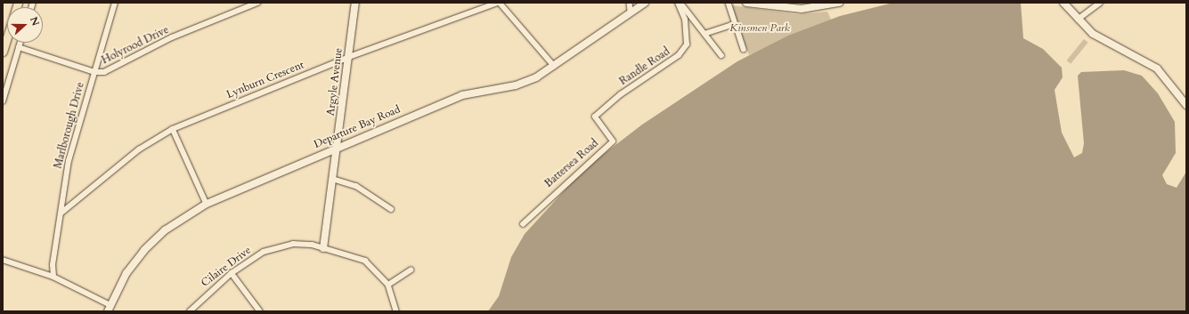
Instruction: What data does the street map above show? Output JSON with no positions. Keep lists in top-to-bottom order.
{
  "streets": {
    "main road": ["Argyle Avenue", "Departure Bay Road"],
    "street": [
      "Holyrood Drive",
      "Randle Road",
      "Lynburn Crescent",
      "Marlborough Drive",
      "Battersea Road",
      "Cilaire Drive"
    ]
  },
  "crossings": [
    ["Holyrood Drive", "Marlborough Drive"],
    ["Randle Road", "Battersea Road"],
    ["Lynburn Crescent", "Argyle Avenue"],
    ["Lynburn Crescent", "Marlborough Drive"],
    ["Argyle Avenue", "Departure Bay Road"],
    ["Argyle Avenue", "Cilaire Drive"]
  ],
  "parks": ["Kinsmen Park"],
  "north": "right"
}
